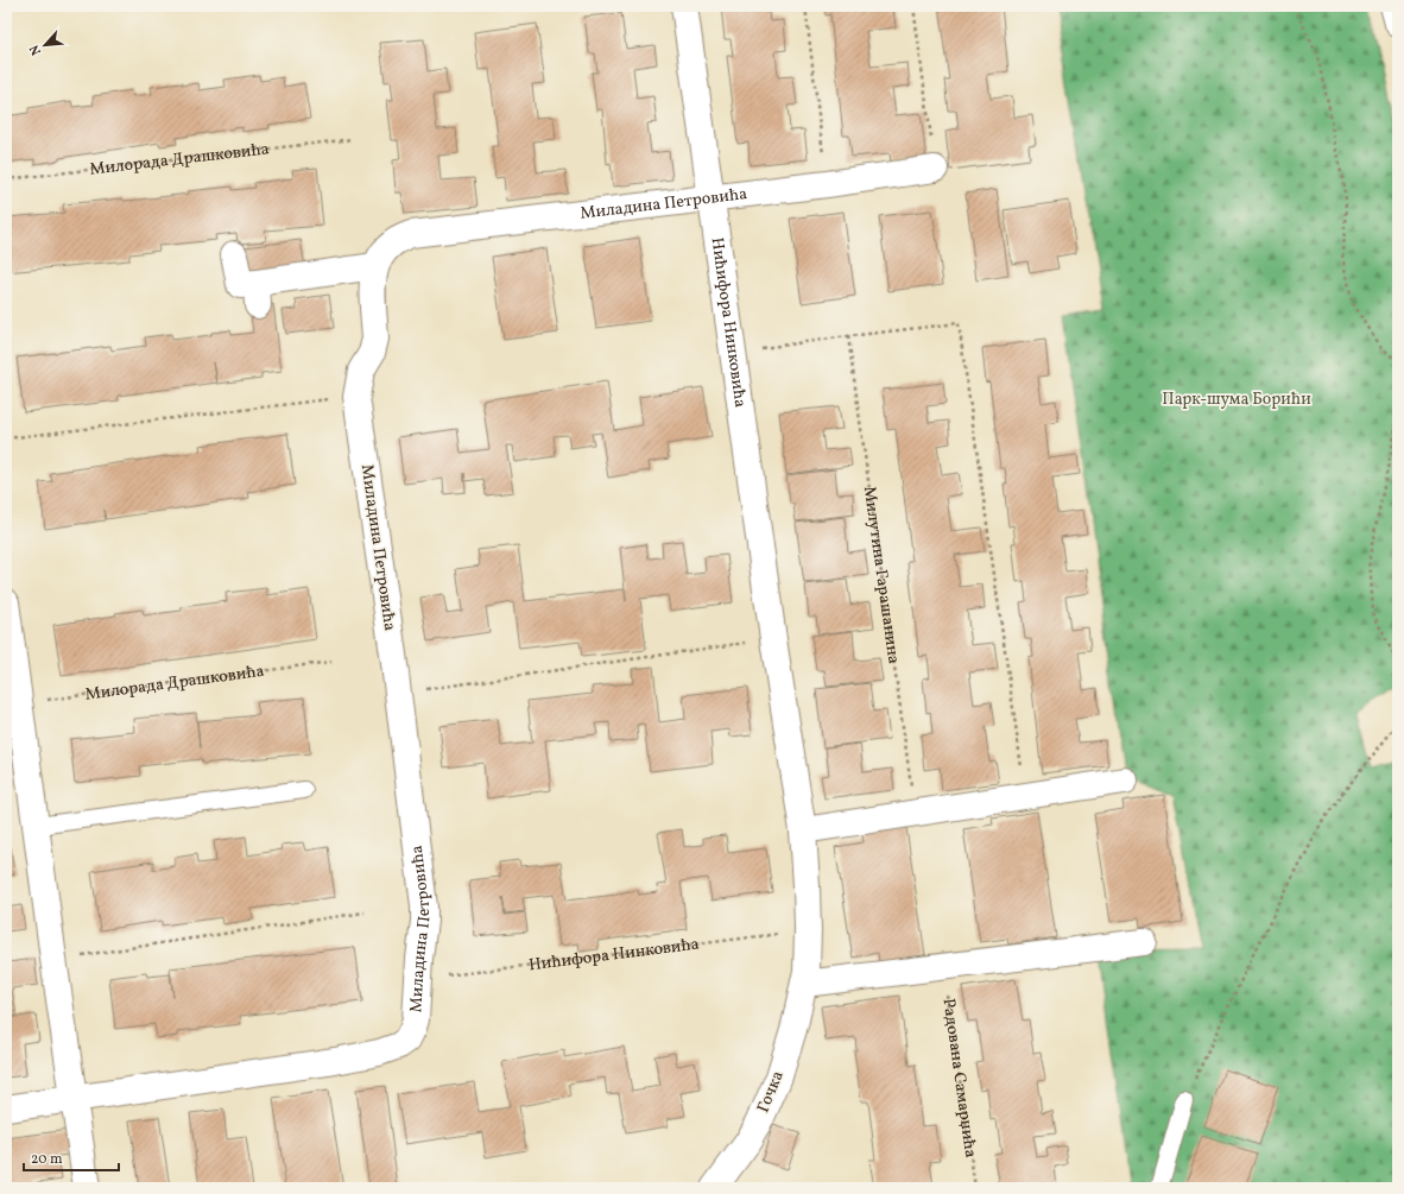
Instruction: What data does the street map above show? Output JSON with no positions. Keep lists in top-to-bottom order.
{
  "streets": {
    "street": ["Миладина Петровића", "Нићифора Нинковића", "Гочка"],
    "path": ["Милорада Драшковића", "Милутина Гарашанина", "Радована Самарџића"]
  },
  "crossings": [
    ["Миладина Петровића", "Нићифора Нинковића"],
    ["Нићифора Нинковића", "Гочка"]
  ],
  "parks": ["Парк-шума Борићи"],
  "scale_bar": "20 m",
  "north": "bottom left"
}
